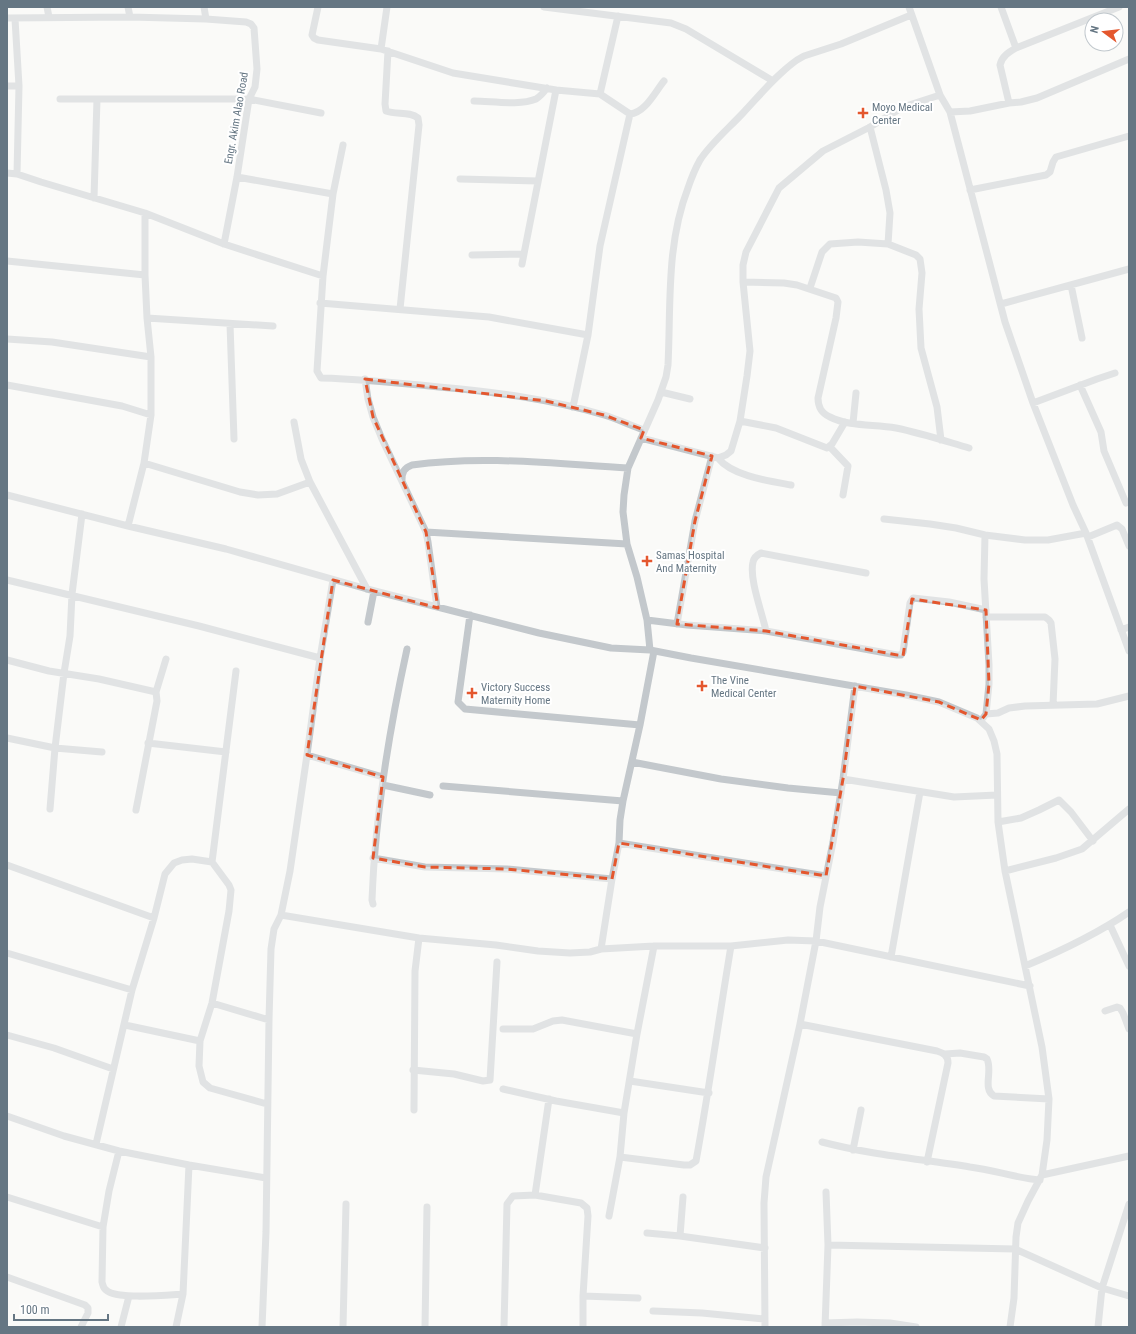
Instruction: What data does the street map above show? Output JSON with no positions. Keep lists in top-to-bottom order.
{
  "streets": {
    "street": ["Engr. Akim Alao Road"]
  },
  "places": {
    "health": [
      "Moyo Medical Center",
      "Samas Hospital And Maternity",
      "The Vine Medical Center",
      "Victory Success Maternity Home"
    ]
  },
  "scale_bar": "100 m",
  "north": "left"
}
